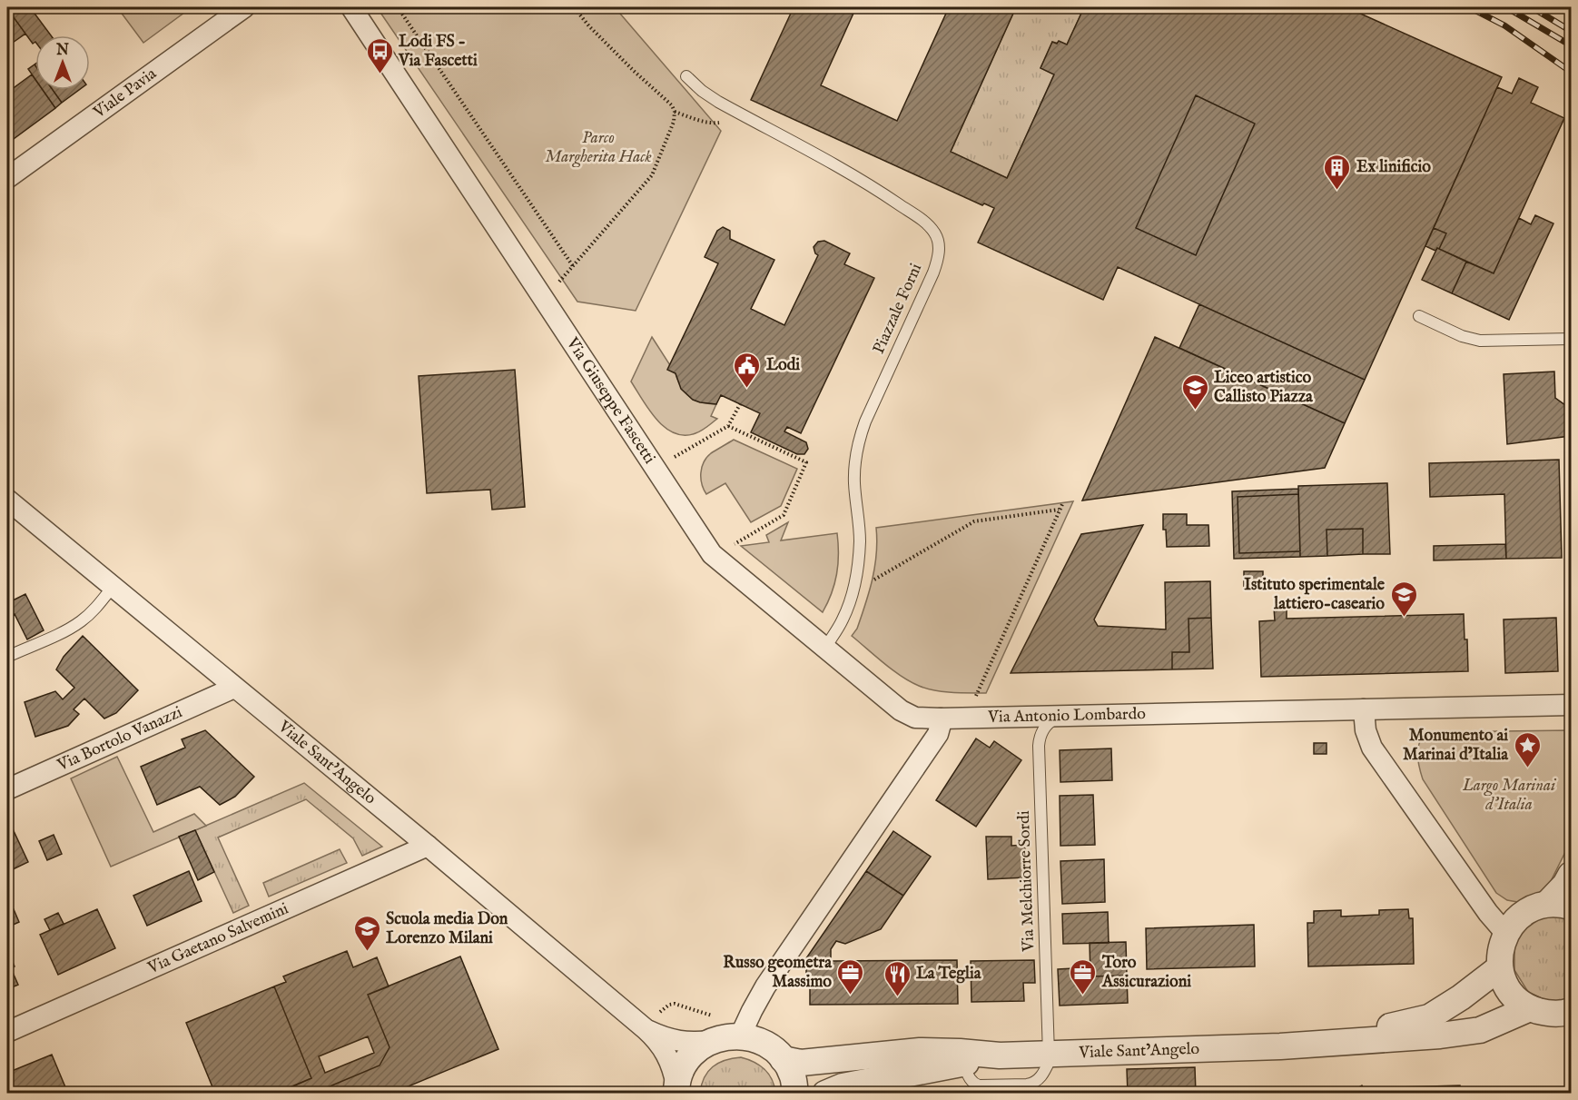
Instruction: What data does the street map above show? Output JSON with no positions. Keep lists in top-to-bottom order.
{
  "streets": {
    "street": [
      "Viale Pavia",
      "Via Giuseppe Fascetti",
      "Via Antonio Lombardo",
      "Via Bortolo Vanazzi",
      "Viale Sant'Angelo",
      "Via Gaetano Salvemini",
      "Viale Sant’Angelo"
    ],
    "lane": ["Piazzale Forni", "Via Melchiorre Sordi"]
  },
  "crossings": [
    ["Piazzale Forni", "Via Giuseppe Fascetti"],
    ["Via Giuseppe Fascetti", "Via Antonio Lombardo"],
    ["Via Antonio Lombardo", "Via Melchiorre Sordi"],
    ["Via Bortolo Vanazzi", "Viale Sant'Angelo"],
    ["Viale Sant'Angelo", "Via Gaetano Salvemini"],
    ["Via Melchiorre Sordi", "Viale Sant’Angelo"]
  ],
  "parks": ["Parco Margherita Hack", "Largo Marinai d'Italia"],
  "places": {
    "bus stop": ["Lodi FS - Via Fascetti"],
    "building": ["Ex linificio"],
    "public building": ["Lodi"],
    "school or university": ["Liceo artistico Callisto Piazza", "Istituto sperimentale lattiero-caseario", "Scuola media Don Lorenzo Milani"],
    "place": ["Monumento ai Marinai d’Italia"],
    "office": ["Russo geometra Massimo", "Toro Assicurazioni"],
    "restaurant": ["La Teglia"]
  },
  "north": "top"
}
